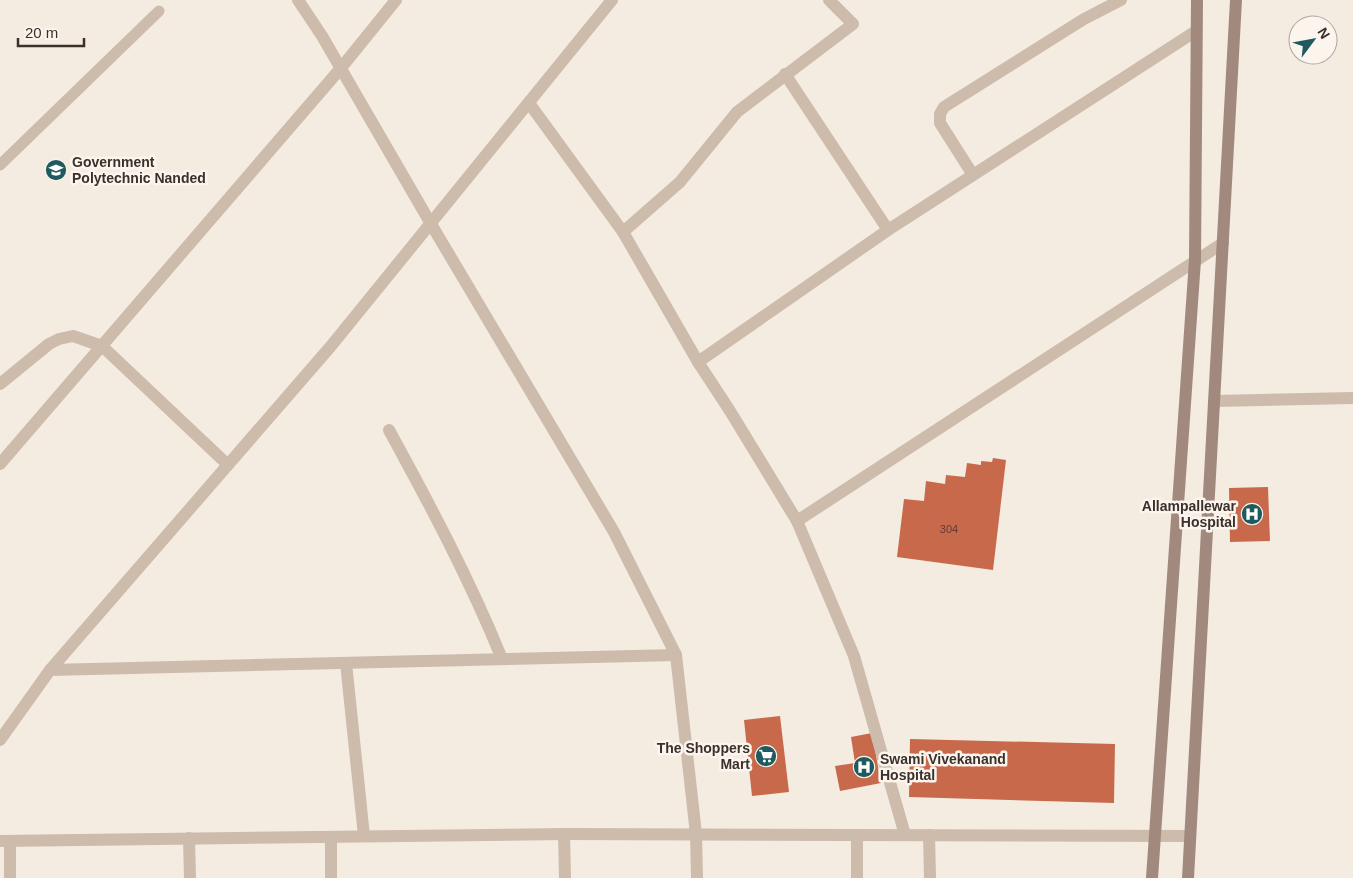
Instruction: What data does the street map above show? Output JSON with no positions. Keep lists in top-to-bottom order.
{
  "places": {
    "school or university": ["Government Polytechnic Nanded"],
    "hospital": ["Allampallewar Hospital", "Swami Vivekanand Hospital"],
    "supermarket": ["The Shoppers Mart"]
  },
  "house_numbers": ["304"],
  "scale_bar": "20 m",
  "north": "top right"
}
